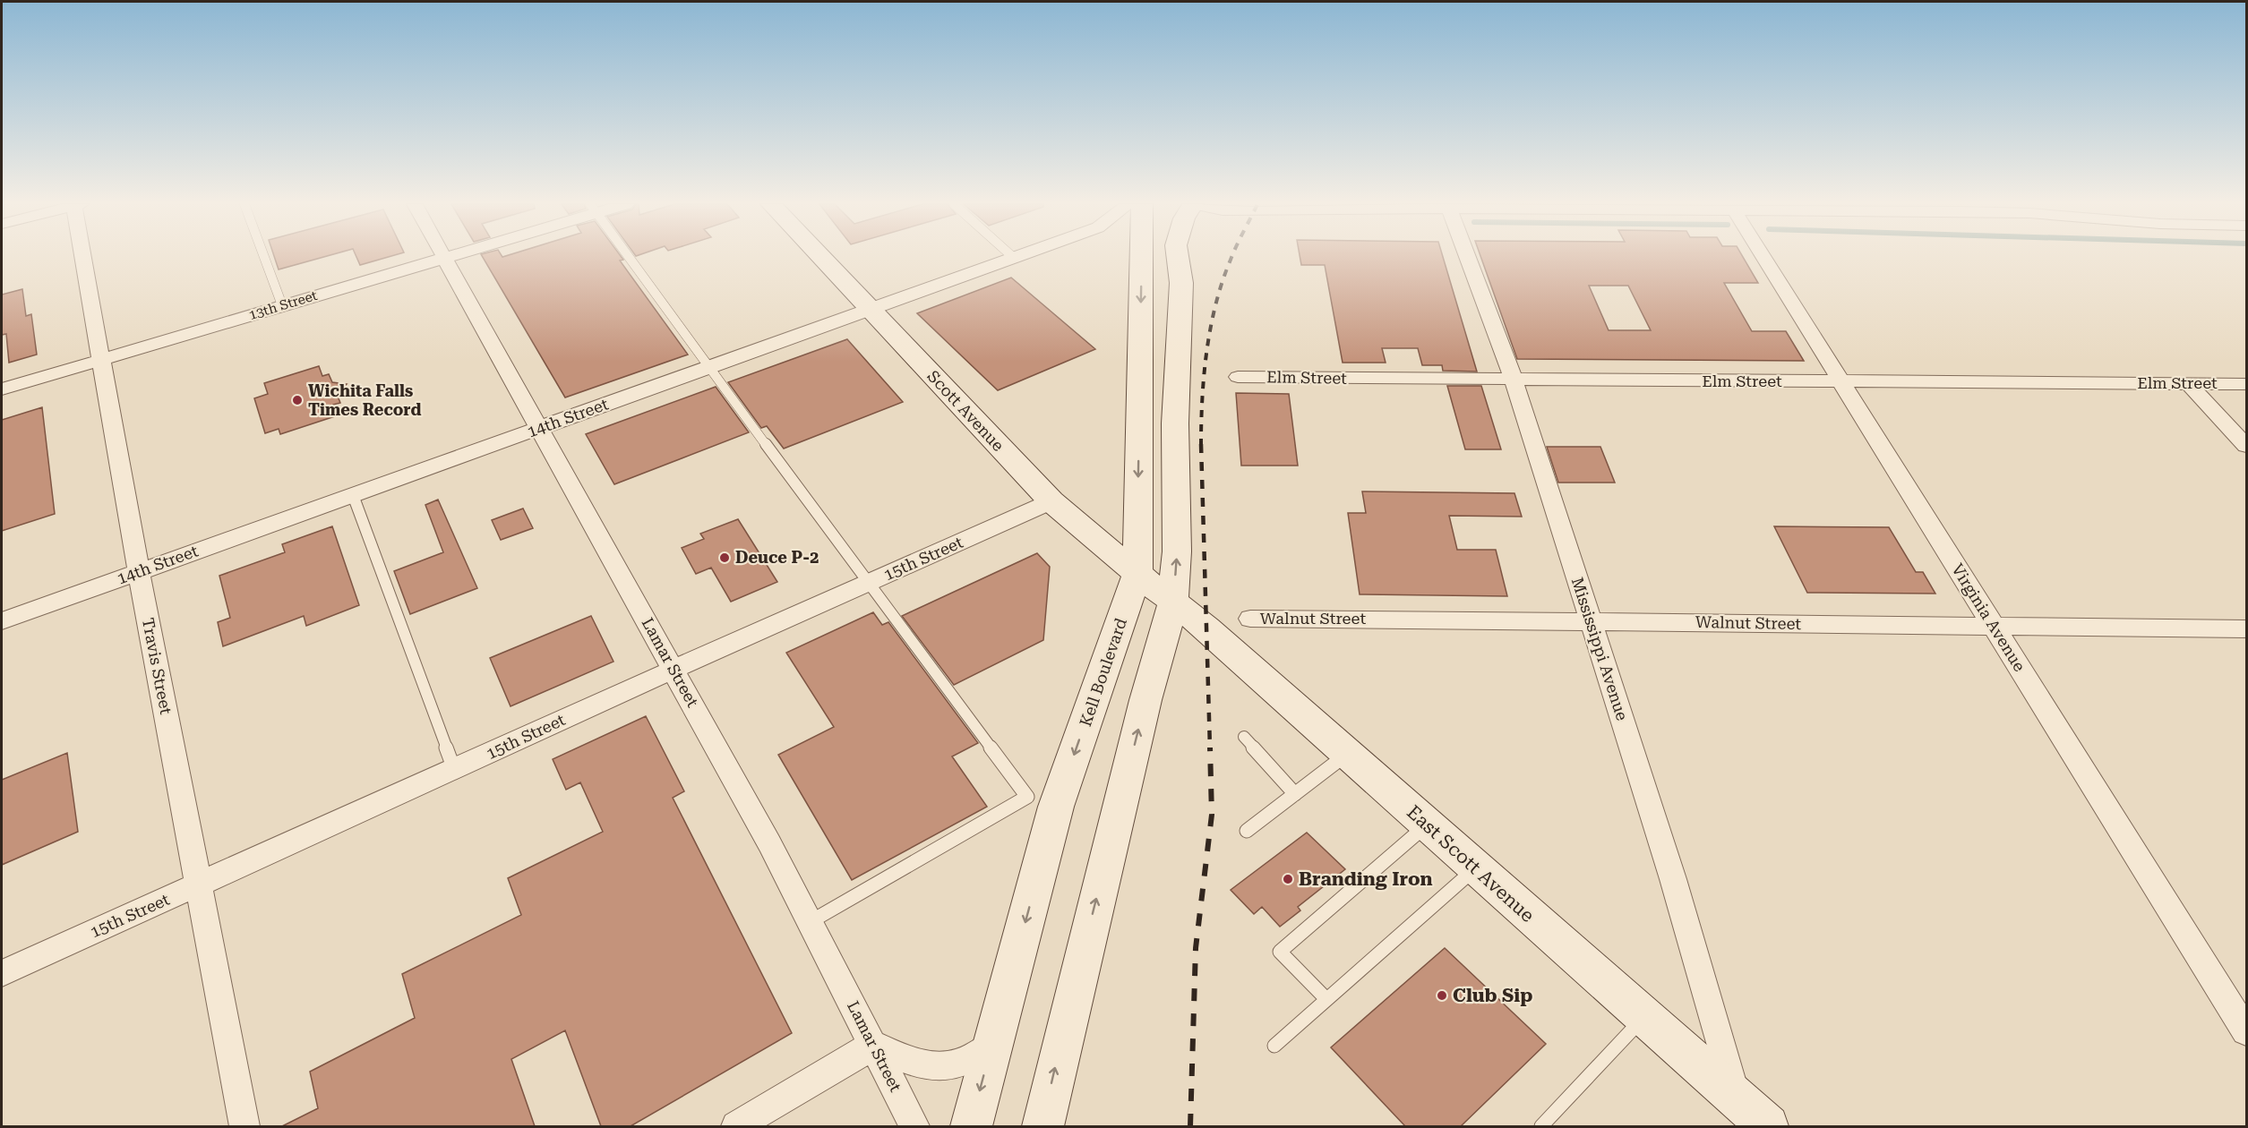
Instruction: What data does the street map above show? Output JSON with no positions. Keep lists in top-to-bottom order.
{
  "streets": {
    "main road": ["Scott Avenue", "Kell Boulevard", "East Scott Avenue"],
    "street": [
      "13th Street",
      "Elm Street",
      "14th Street",
      "15th Street",
      "Virginia Avenue",
      "Walnut Street",
      "Mississippi Avenue",
      "Lamar Street",
      "Travis Street"
    ]
  },
  "crossings": [
    ["13th Street", "Lamar Street"],
    ["13th Street", "Travis Street"],
    ["Elm Street", "Virginia Avenue"],
    ["Elm Street", "Mississippi Avenue"],
    ["Scott Avenue", "14th Street"],
    ["Scott Avenue", "15th Street"],
    ["Scott Avenue", "Kell Boulevard"],
    ["Scott Avenue", "East Scott Avenue"],
    ["14th Street", "Lamar Street"],
    ["14th Street", "Travis Street"],
    ["15th Street", "Lamar Street"],
    ["15th Street", "Travis Street"],
    ["Virginia Avenue", "Walnut Street"],
    ["Walnut Street", "Mississippi Avenue"],
    ["Mississippi Avenue", "East Scott Avenue"]
  ],
  "places": [
    "Wichita Falls Times Record",
    "Deuce P-2",
    "Branding Iron",
    "Club Sip"
  ]
}
